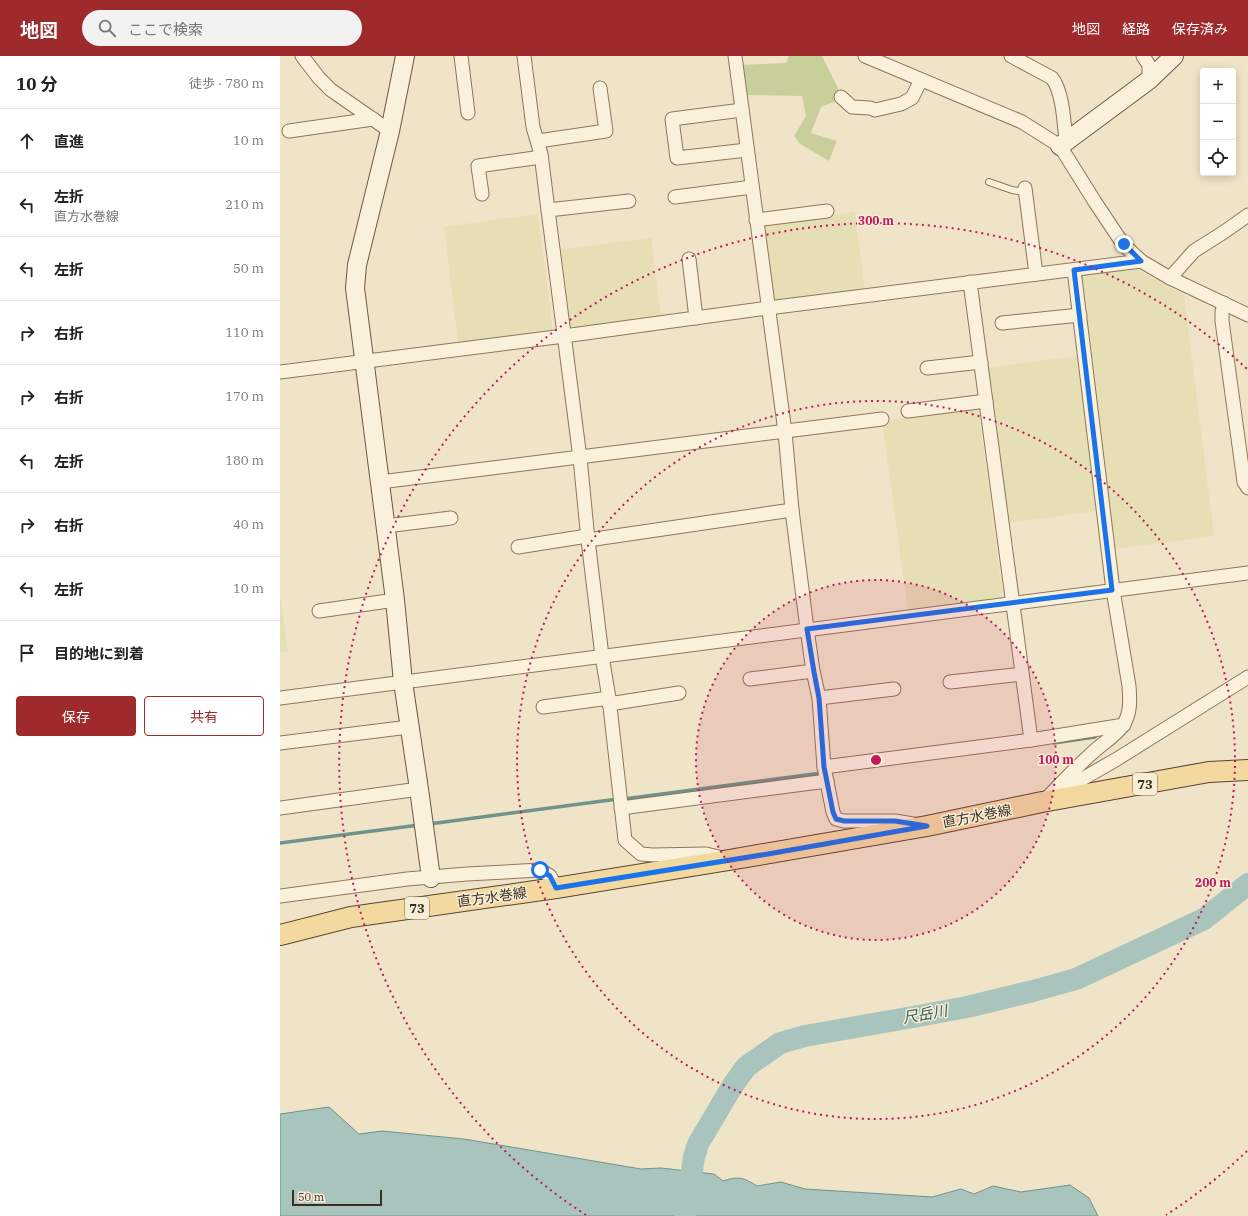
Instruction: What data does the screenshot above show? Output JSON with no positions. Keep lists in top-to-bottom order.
{
  "streets": {
    "main road": ["73", "直方水巻線"]
  },
  "water": ["尺岳川"],
  "scale_bar": "50 m",
  "page": {
    "header": "地図",
    "search": "ここで検索",
    "nav": ["地図", "経路", "保存済み"],
    "heading": ["10 分", "徒歩 · 780 m"],
    "map_buttons": ["+", "−"],
    "list": [
      ["直進", "10 m"],
      ["左折", "直方水巻線", "210 m"],
      ["左折", "50 m"],
      ["右折", "110 m"],
      ["右折", "170 m"],
      ["左折", "180 m"],
      ["右折", "40 m"],
      ["左折", "10 m"],
      "目的地に到着"
    ],
    "buttons": ["保存", "共有"],
    "scale": "50 m"
  },
  "rings": ["300 m", "100 m", "200 m"]
}
